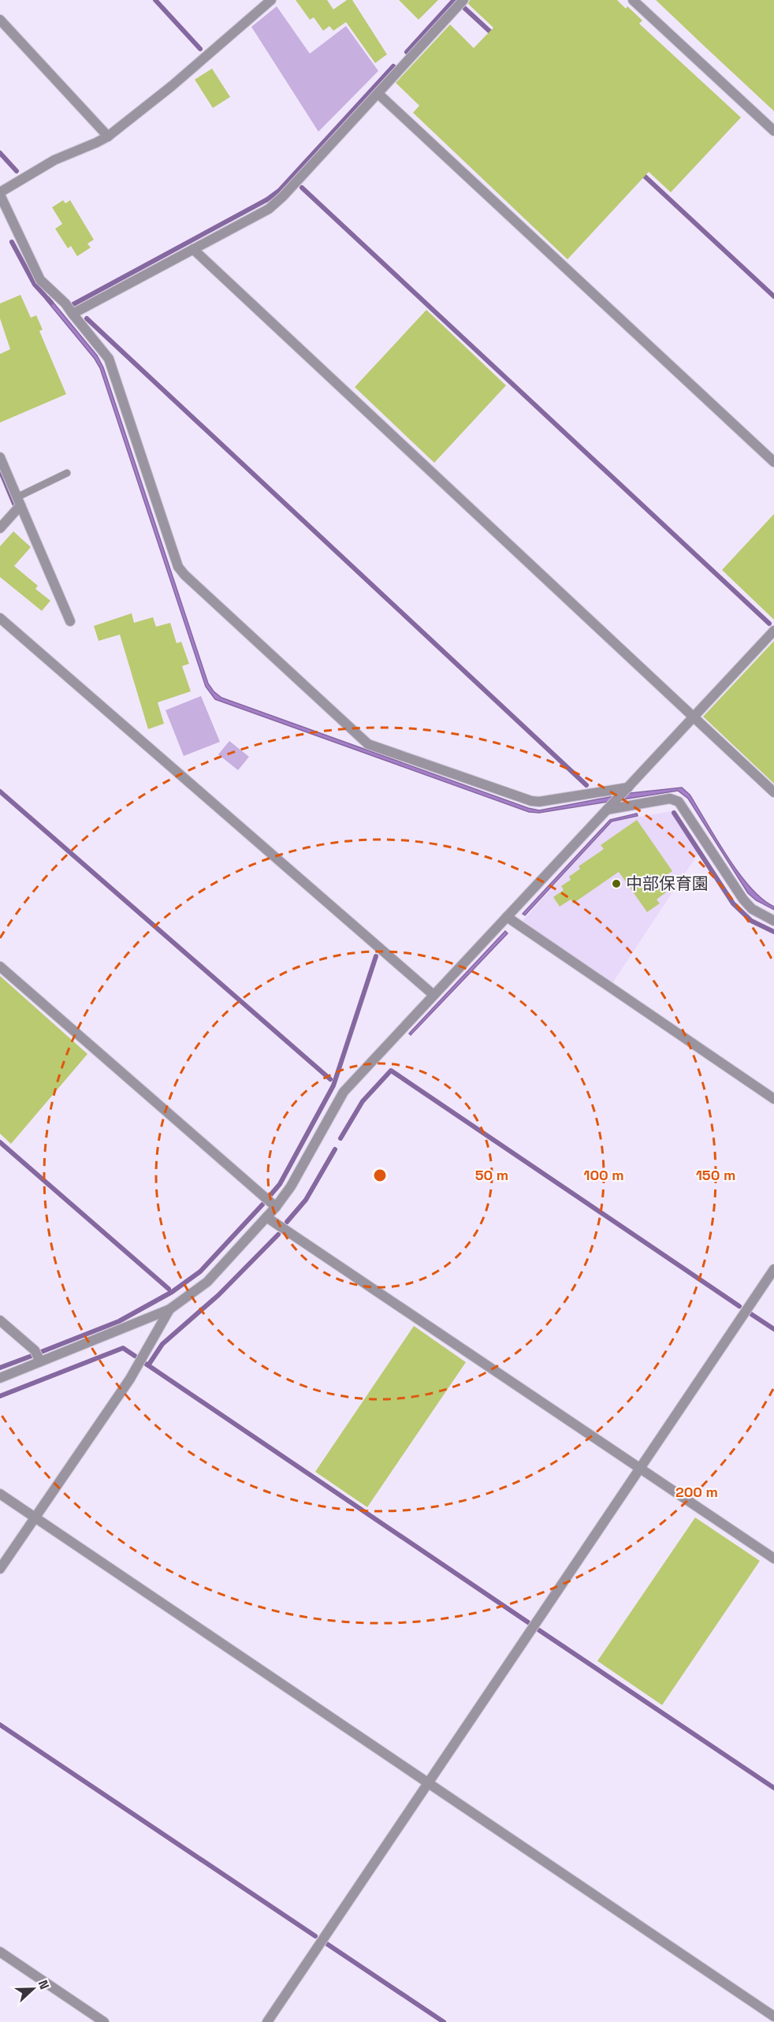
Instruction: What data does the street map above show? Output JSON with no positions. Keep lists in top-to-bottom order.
{
  "places": ["中部保育園"],
  "north": "right",
  "rings": [
    "50 m",
    "100 m",
    "150 m",
    "200 m"
  ]
}
